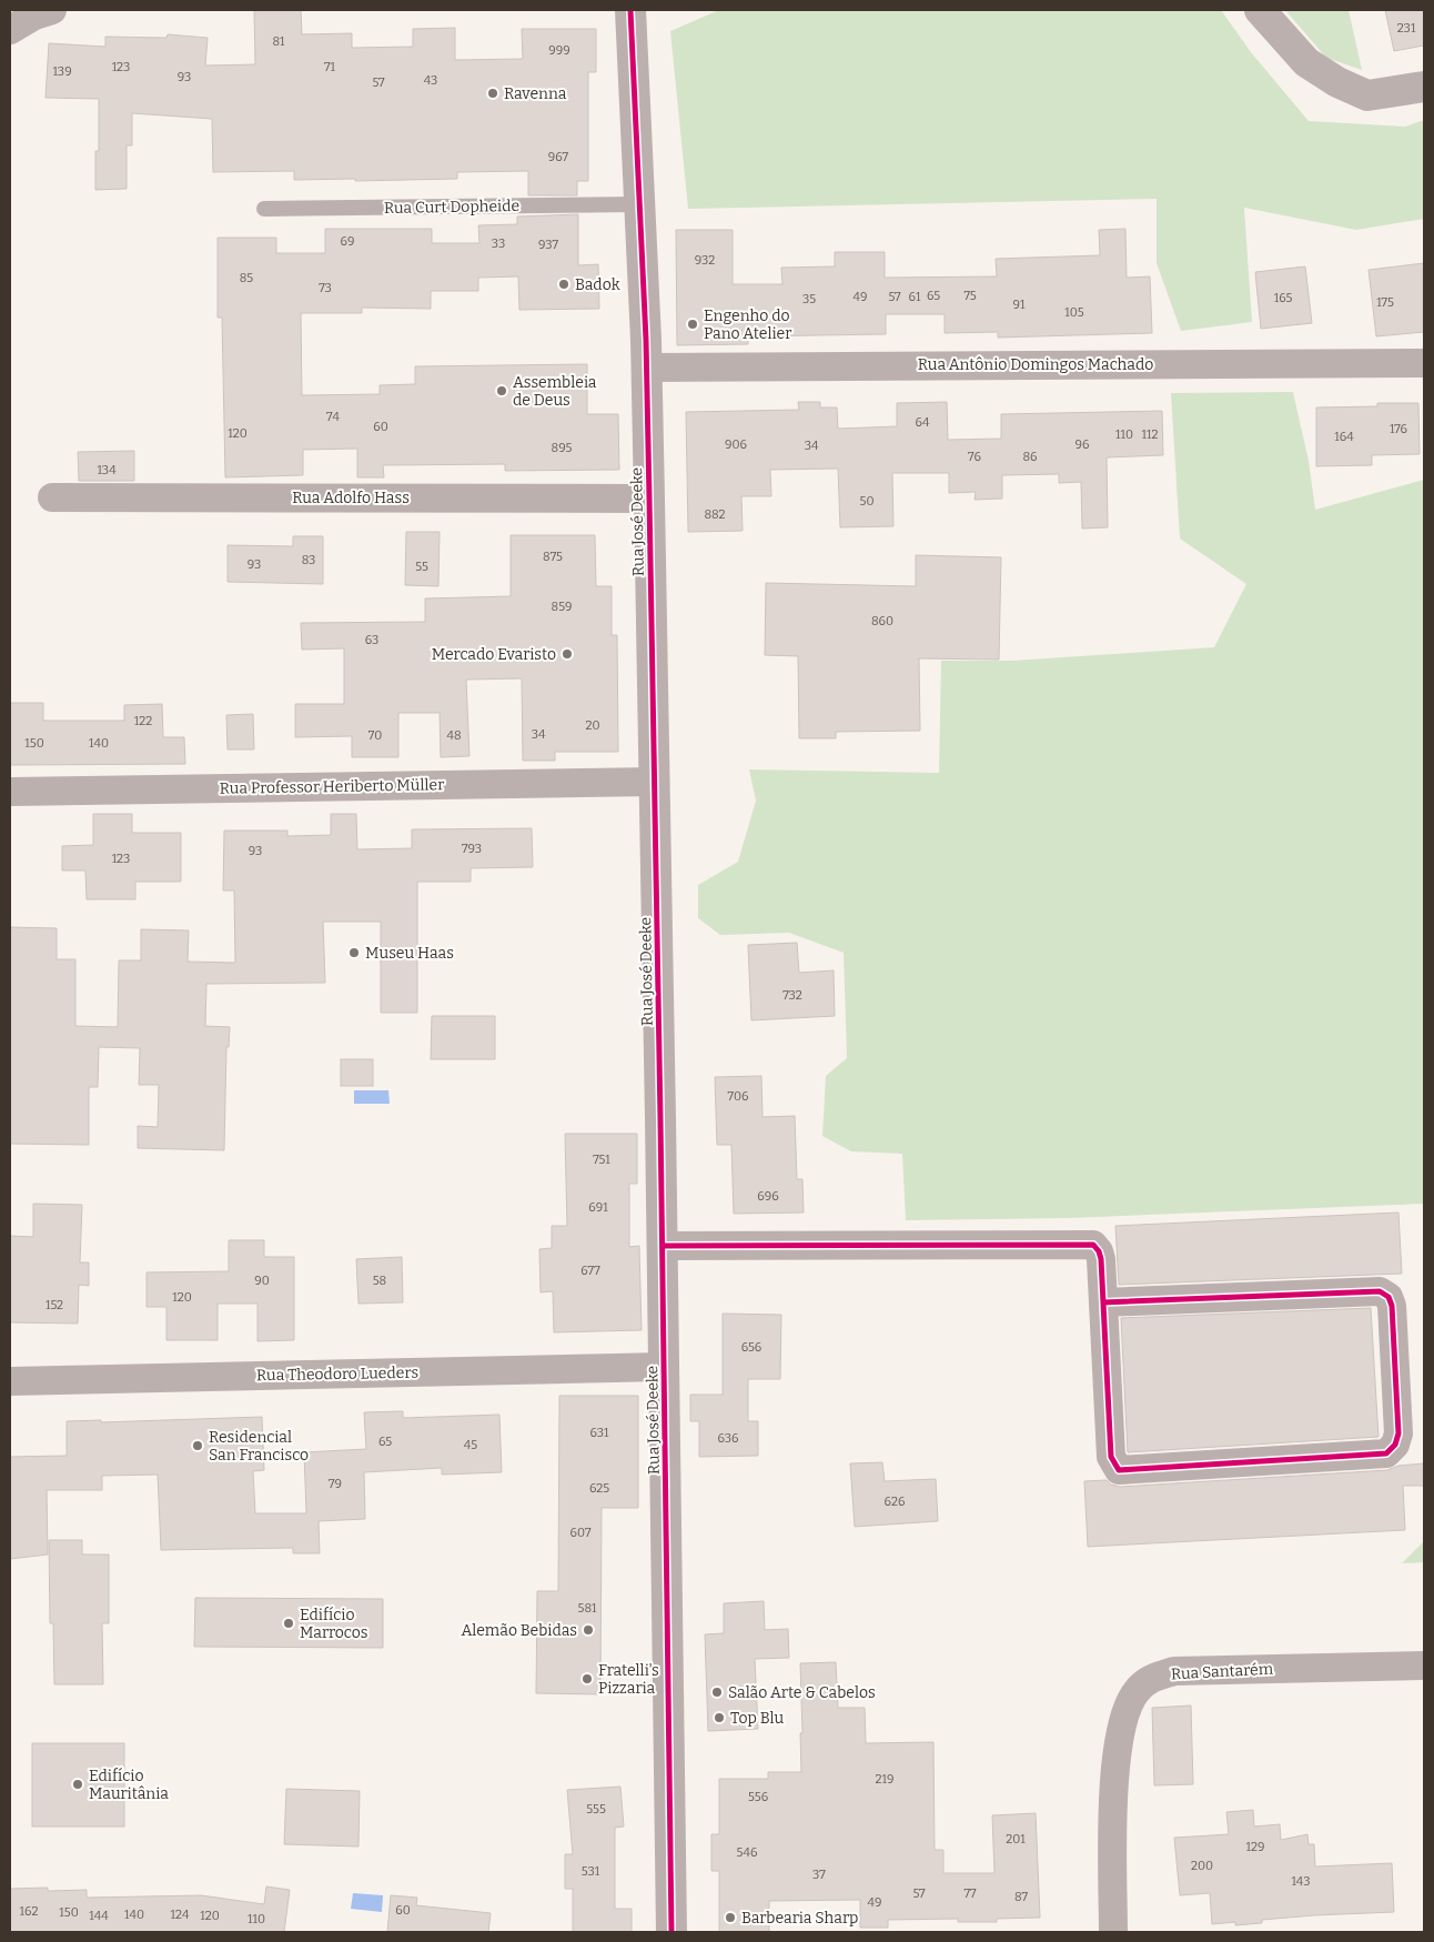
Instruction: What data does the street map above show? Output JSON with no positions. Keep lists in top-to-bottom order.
{
  "streets": {
    "street": [
      "Rua Antônio Domingos Machado",
      "Rua Adolfo Hass",
      "Rua José Deeke",
      "Rua Professor Heriberto Müller",
      "Rua Theodoro Lueders",
      "Rua Santarém"
    ],
    "lane": ["Rua Curt Dopheide"]
  },
  "crossings": [
    ["Rua Curt Dopheide", "Rua José Deeke"],
    ["Rua Antônio Domingos Machado", "Rua José Deeke"],
    ["Rua Adolfo Hass", "Rua José Deeke"],
    ["Rua José Deeke", "Rua Professor Heriberto Müller"],
    ["Rua José Deeke", "Rua Theodoro Lueders"]
  ],
  "places": [
    "Ravenna",
    "Badok",
    "Engenho do Pano Atelier",
    "Assembleia de Deus",
    "Mercado Evaristo",
    "Museu Haas",
    "Residencial San Francisco",
    "Edifício Marrocos",
    "Alemão Bebidas",
    "Fratelli's Pizzaria",
    "Salão Arte & Cabelos",
    "Top Blu",
    "Edifício Mauritânia",
    "Barbearia Sharp"
  ],
  "house_numbers": [
    "231",
    "81",
    "999",
    "123",
    "71",
    "139",
    "93",
    "43",
    "57",
    "967",
    "69",
    "33",
    "937",
    "932",
    "85",
    "73",
    "65",
    "75",
    "49",
    "57",
    "61",
    "165",
    "35",
    "175",
    "91",
    "105",
    "74",
    "64",
    "60",
    "176",
    "120",
    "110",
    "112",
    "164",
    "906",
    "96",
    "34",
    "895",
    "76",
    "86",
    "134",
    "50",
    "882",
    "875",
    "83",
    "93",
    "55",
    "859",
    "860",
    "63",
    "122",
    "20",
    "34",
    "70",
    "48",
    "150",
    "140",
    "793",
    "93",
    "123",
    "732",
    "706",
    "751",
    "696",
    "691",
    "677",
    "90",
    "58",
    "120",
    "152",
    "656",
    "631",
    "636",
    "65",
    "45",
    "79",
    "625",
    "626",
    "607",
    "581",
    "219",
    "556",
    "555",
    "201",
    "129",
    "546",
    "200",
    "531",
    "37",
    "143",
    "57",
    "77",
    "87",
    "49",
    "60",
    "162",
    "150",
    "140",
    "124",
    "144",
    "120",
    "110"
  ]
}
